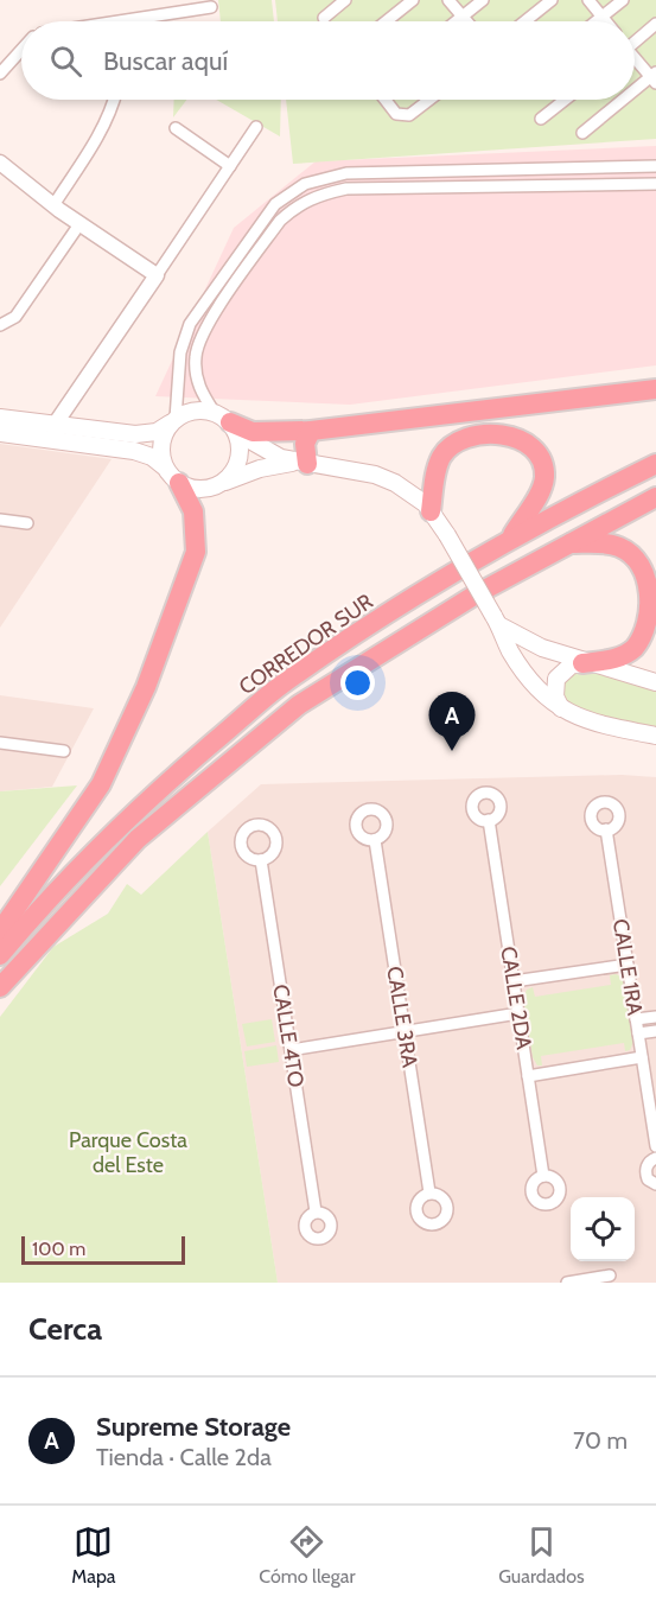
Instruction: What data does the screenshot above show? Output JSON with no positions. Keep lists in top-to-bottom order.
{
  "streets": {
    "highway": ["CORREDOR SUR"],
    "street": [
      "CALLE 1RA",
      "CALLE 2DA",
      "CALLE 3RA",
      "CALLE 4TO"
    ]
  },
  "parks": ["Parque Costa del Este"],
  "scale_bar": "100 m",
  "page": {
    "search": "Buscar aquí",
    "pins": "A",
    "scale": "100 m",
    "heading": "Cerca",
    "list": [
      {
        "mark": "A",
        "name": "Supreme Storage",
        "note": "Tienda · Calle 2da",
        "value": "70 m"
      }
    ],
    "nav": ["Mapa", "Cómo llegar", "Guardados"]
  }
}
